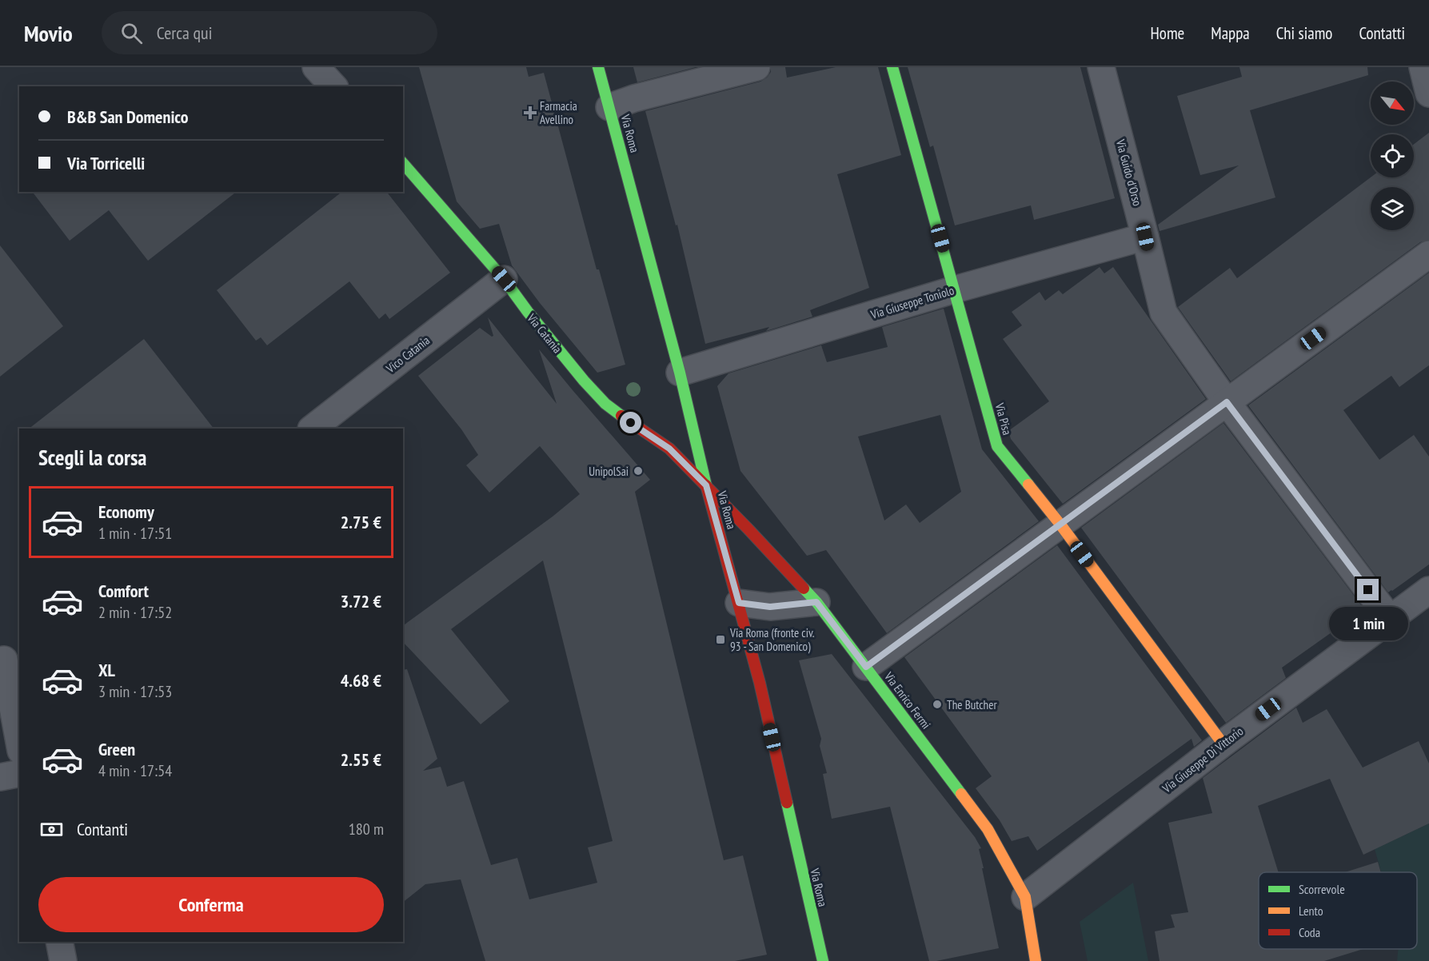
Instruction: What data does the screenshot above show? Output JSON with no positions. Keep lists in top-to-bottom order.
{
  "streets": {
    "street": [
      "Via Roma",
      "Via Guido d'Orso",
      "Via Giuseppe Toniolo",
      "Via Catania",
      "Vico Catania",
      "Via Pisa",
      "Via Enrico Fermi",
      "Via Giuseppe Di Vittorio"
    ]
  },
  "crossings": [
    ["Via Roma", "Via Giuseppe Toniolo"],
    ["Via Roma", "Via Catania"],
    ["Via Roma", "Via Enrico Fermi"],
    ["Via Guido d'Orso", "Via Giuseppe Toniolo"],
    ["Via Guido d'Orso", "Via Giuseppe Di Vittorio"],
    ["Via Giuseppe Toniolo", "Via Pisa"],
    ["Via Catania", "Vico Catania"],
    ["Via Catania", "Via Enrico Fermi"],
    ["Via Pisa", "Via Giuseppe Di Vittorio"],
    ["Via Enrico Fermi", "Via Giuseppe Di Vittorio"]
  ],
  "places": {
    "health": ["Farmacia Avellino"],
    "other": ["UnipolSai", "The Butcher"],
    "transit": ["Via Roma (fronte civ. 93 - San Domenico)"]
  },
  "legend": ["Scorrevole", "Lento", "Coda"],
  "north": "bottom right",
  "page": {
    "header": "Movio",
    "search": "Cerca qui",
    "nav": [
      "Home",
      "Mappa",
      "Chi siamo",
      "Contatti"
    ],
    "banner": ["B&B San Domenico", "Via Torricelli"],
    "heading": "Scegli la corsa",
    "list": [
      {
        "name": "Economy",
        "note": "1 min · 17:51",
        "value": "2.75 €"
      },
      {
        "name": "Comfort",
        "note": "2 min · 17:52",
        "value": "3.72 €"
      },
      {
        "name": "XL",
        "note": "3 min · 17:53",
        "value": "4.68 €"
      },
      {
        "name": "Green",
        "note": "4 min · 17:54",
        "value": "2.55 €"
      }
    ],
    "bubble": "1 min",
    "pay": ["Contanti", "180 m"],
    "buttons": "Conferma"
  }
}
